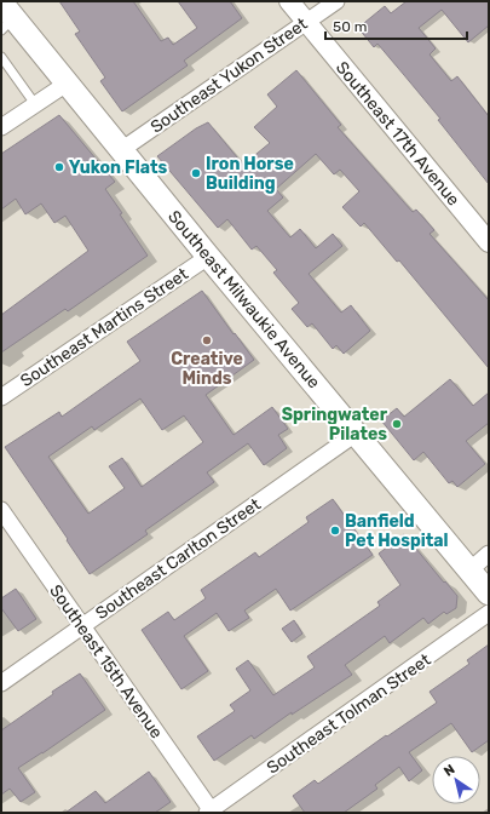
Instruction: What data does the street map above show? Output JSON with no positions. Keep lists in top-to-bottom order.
{
  "streets": {
    "main road": ["Southeast Milwaukie Avenue"],
    "street": [
      "Southeast Yukon Street",
      "Southeast 17th Avenue",
      "Southeast Martins Street",
      "Southeast Carlton Street",
      "Southeast 15th Avenue",
      "Southeast Tolman Street"
    ]
  },
  "crossings": [
    ["Southeast Yukon Street", "Southeast 17th Avenue"],
    ["Southeast Yukon Street", "Southeast Milwaukie Avenue"],
    ["Southeast Milwaukie Avenue", "Southeast Martins Street"],
    ["Southeast Milwaukie Avenue", "Southeast Carlton Street"],
    ["Southeast Carlton Street", "Southeast 15th Avenue"],
    ["Southeast 15th Avenue", "Southeast Tolman Street"]
  ],
  "places": [
    "Yukon Flats",
    "Iron Horse Building",
    "Creative Minds",
    "Springwater Pilates",
    "Banfield Pet Hospital"
  ],
  "scale_bar": "50 m",
  "north": "top left"
}
